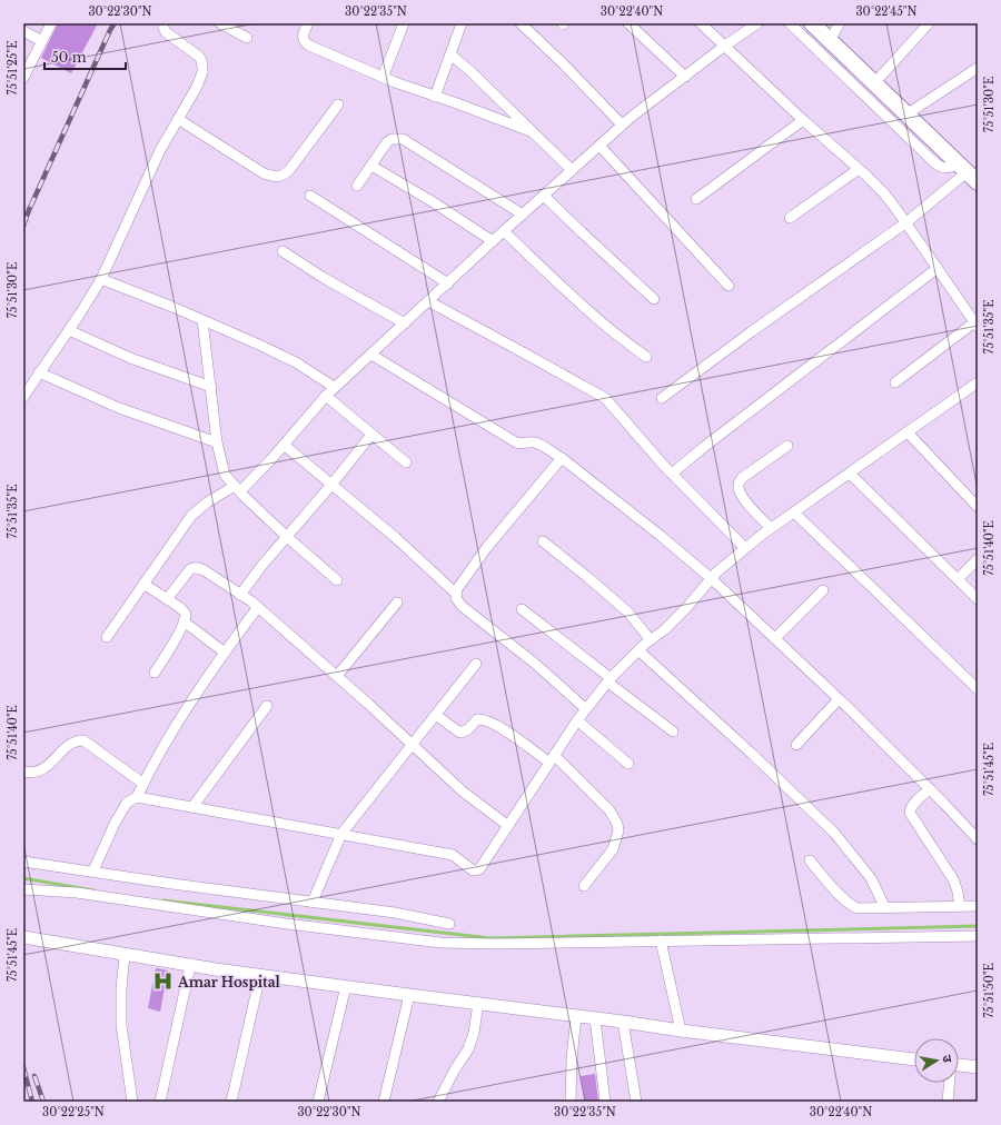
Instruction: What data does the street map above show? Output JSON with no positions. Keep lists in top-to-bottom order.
{
  "places": {
    "hospital": ["Amar Hospital"]
  },
  "scale_bar": "50 m",
  "north": "right",
  "coordinates": [
    "30°22'30\"N",
    "30°22'35\"N",
    "30°22'40\"N",
    "30°22'45\"N",
    "75°51'25\"E",
    "75°51'30\"E",
    "75°51'35\"E",
    "75°51'40\"E",
    "75°51'45\"E",
    "75°51'50\"E",
    "30°22'25\"N"
  ]
}
